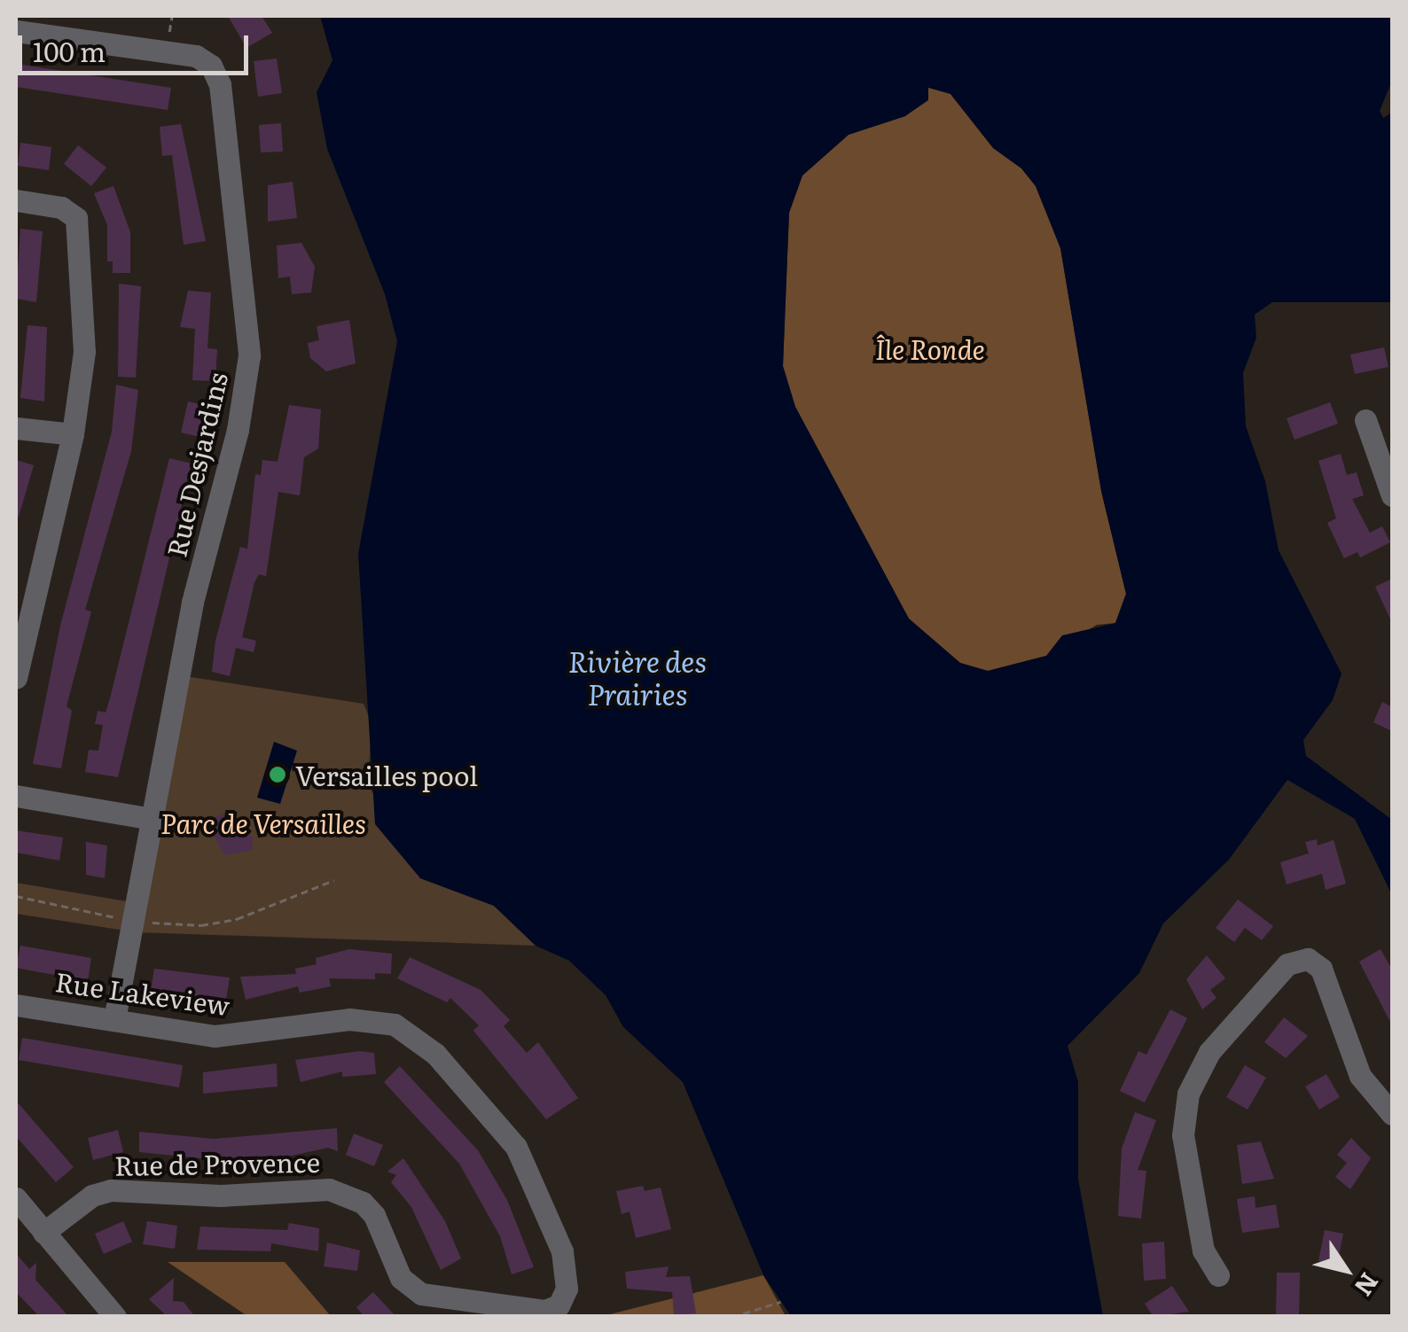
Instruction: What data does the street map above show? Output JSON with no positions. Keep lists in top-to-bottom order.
{
  "streets": {
    "street": ["Rue Desjardins", "Rue Lakeview", "Rue de Provence"]
  },
  "crossings": [
    ["Rue Desjardins", "Rue Lakeview"],
    ["Rue Lakeview", "Rue de Provence"]
  ],
  "water": ["Rivière des Prairies"],
  "parks": ["Île Ronde", "Parc de Versailles"],
  "places": ["Versailles pool"],
  "scale_bar": "100 m",
  "north": "bottom right"
}
